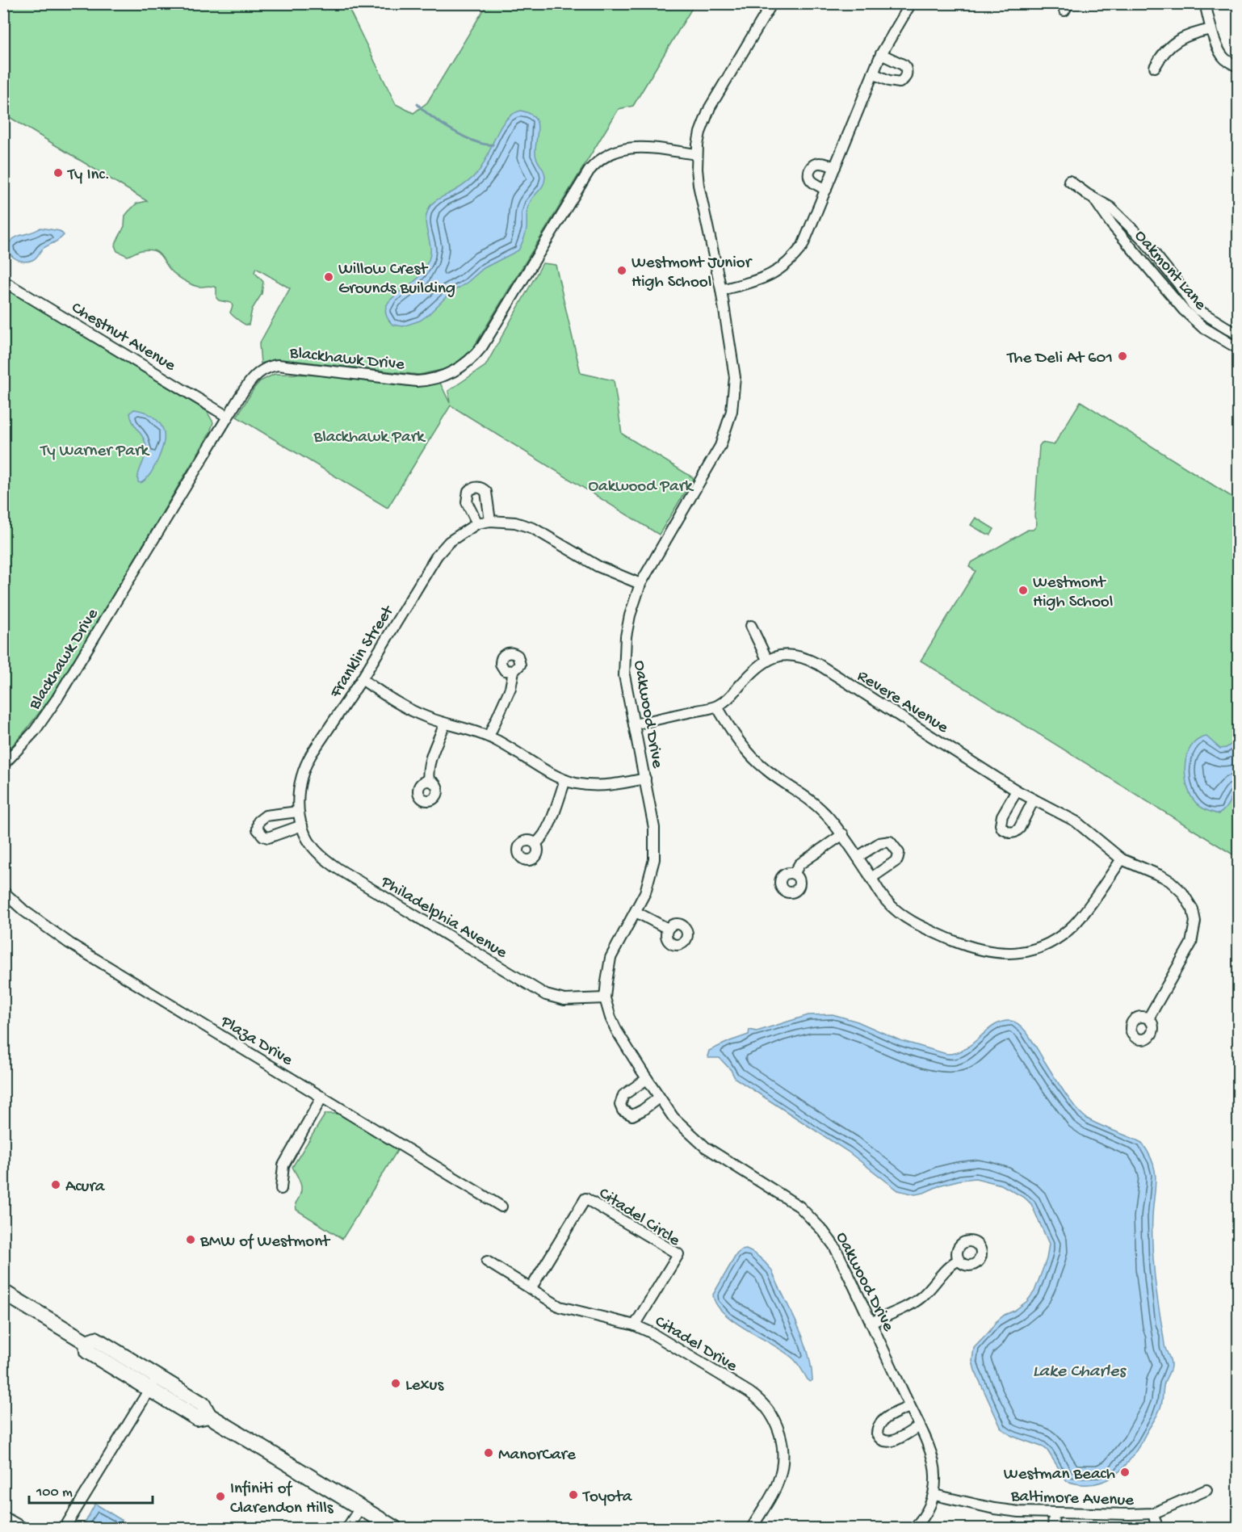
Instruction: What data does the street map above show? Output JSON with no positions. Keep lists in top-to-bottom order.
{
  "streets": {
    "street": [
      "Oakmont Lane",
      "Chestnut Avenue",
      "Blackhawk Drive",
      "Franklin Street",
      "Revere Avenue",
      "Oakwood Drive",
      "Philadelphia Avenue",
      "Plaza Drive",
      "Citadel Circle",
      "Citadel Drive",
      "Baltimore Avenue"
    ]
  },
  "crossings": [
    ["Chestnut Avenue", "Blackhawk Drive"],
    ["Blackhawk Drive", "Oakwood Drive"],
    ["Franklin Street", "Philadelphia Avenue"],
    ["Oakwood Drive", "Philadelphia Avenue"],
    ["Oakwood Drive", "Baltimore Avenue"],
    ["Citadel Circle", "Citadel Drive"]
  ],
  "water": ["Lake Charles"],
  "parks": ["Blackhawk Park", "Ty Warner Park", "Oakwood Park"],
  "places": [
    "Ty Inc.",
    "Westmont Junior High School",
    "Willow Crest Grounds Building",
    "The Deli At 601",
    "Westmont High School",
    "Acura",
    "BMW of Westmont",
    "Lexus",
    "ManorCare",
    "Westman Beach",
    "Toyota",
    "Infiniti of Clarendon Hills"
  ],
  "scale_bar": "100 m"
}
